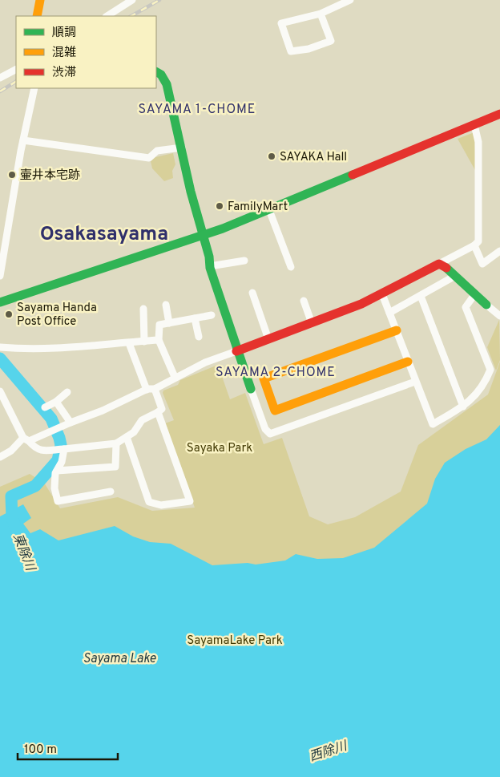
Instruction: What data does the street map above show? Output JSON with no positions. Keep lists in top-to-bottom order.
{
  "districts": ["SAYAMA 1-CHOME", "Osakasayama", "SAYAMA 2-CHOME"],
  "water": ["東除川", "Sayama Lake", "西除川"],
  "parks": ["Sayaka Park", "SayamaLake Park"],
  "places": [
    "SAYAKA Hall",
    "壷井本宅跡",
    "FamilyMart",
    "Sayama Handa Post Office"
  ],
  "legend": ["順調", "混雑", "渋滞"],
  "scale_bar": "100 m"
}
